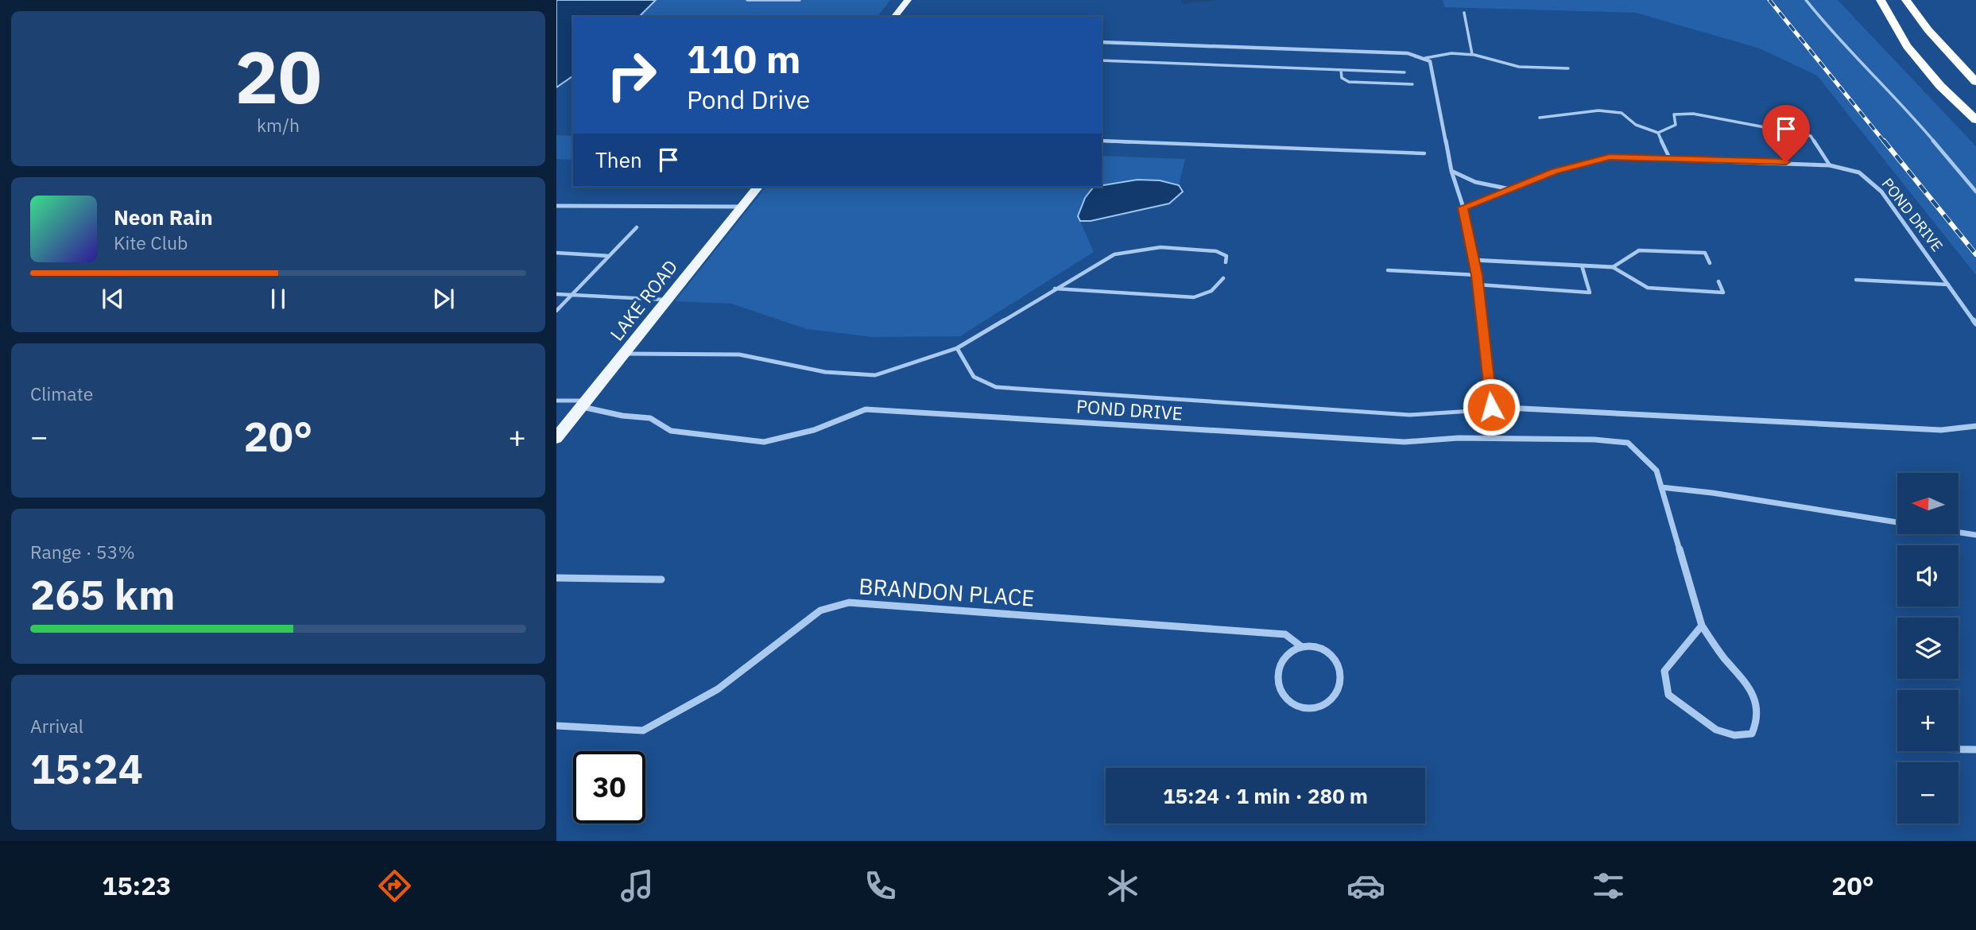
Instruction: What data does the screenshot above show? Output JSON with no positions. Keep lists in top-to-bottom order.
{
  "streets": {
    "main road": ["LAKE ROAD"],
    "street": ["POND DRIVE", "BRANDON PLACE"]
  },
  "crossings": [
    ["POND DRIVE", "LAKE ROAD"]
  ],
  "north": "left",
  "page": {
    "tile": [
      ["20", "km/h"],
      "Climate",
      ["Range · 53%", "265 km"],
      ["Arrival", "15:24"]
    ],
    "turn": ["110 m", "Pond Drive"],
    "then": "Then",
    "song": ["Neon Rain", "Kite Club"],
    "heat": ["−", "20°", "+"],
    "map_buttons": ["+", "−"],
    "limit": "30",
    "trip": "15:24 · 1 min · 280 m",
    "tabs": ["15:23", "20°"]
  }
}
